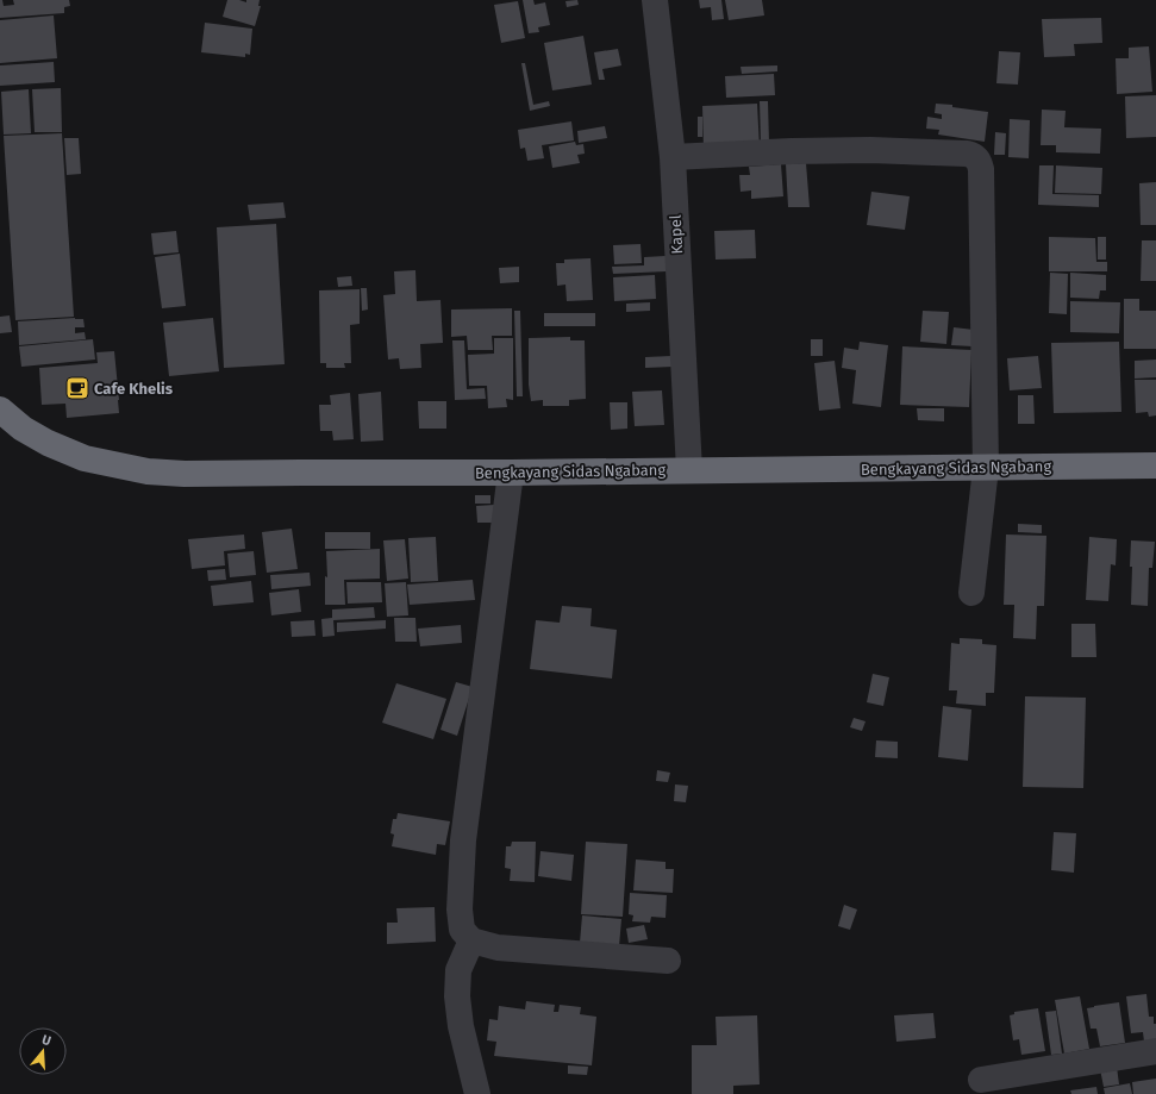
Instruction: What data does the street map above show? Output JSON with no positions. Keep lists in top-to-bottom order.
{
  "streets": {
    "highway": ["Bengkayang Sidas Ngabang"],
    "street": ["Kapel"]
  },
  "crossings": [
    ["Kapel", "Bengkayang Sidas Ngabang"]
  ],
  "places": {
    "cafe": ["Cafe Khelis"]
  },
  "north": "top"
}
